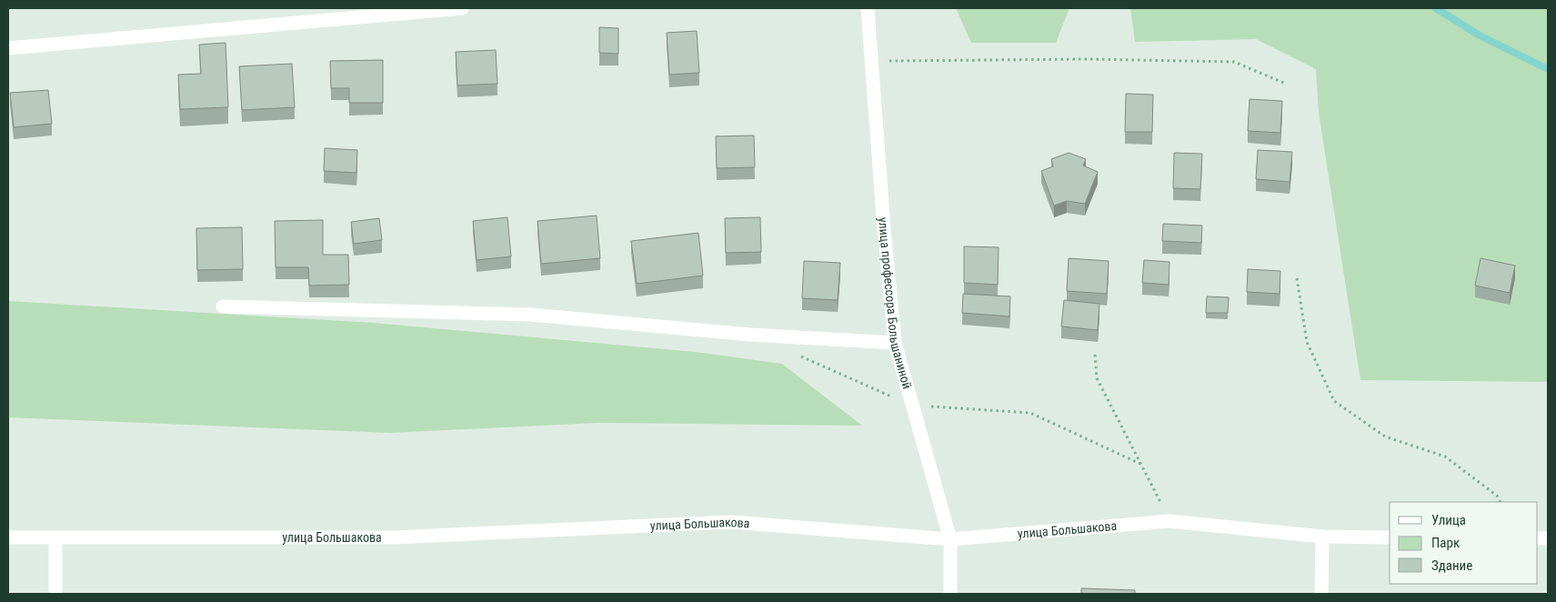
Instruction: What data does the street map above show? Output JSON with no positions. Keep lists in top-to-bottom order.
{
  "streets": {
    "street": ["улица профессора Большаниной", "улица Большакова"]
  },
  "crossings": [
    ["улица профессора Большаниной", "улица Большакова"]
  ],
  "legend": ["Улица", "Парк", "Здание"]
}
